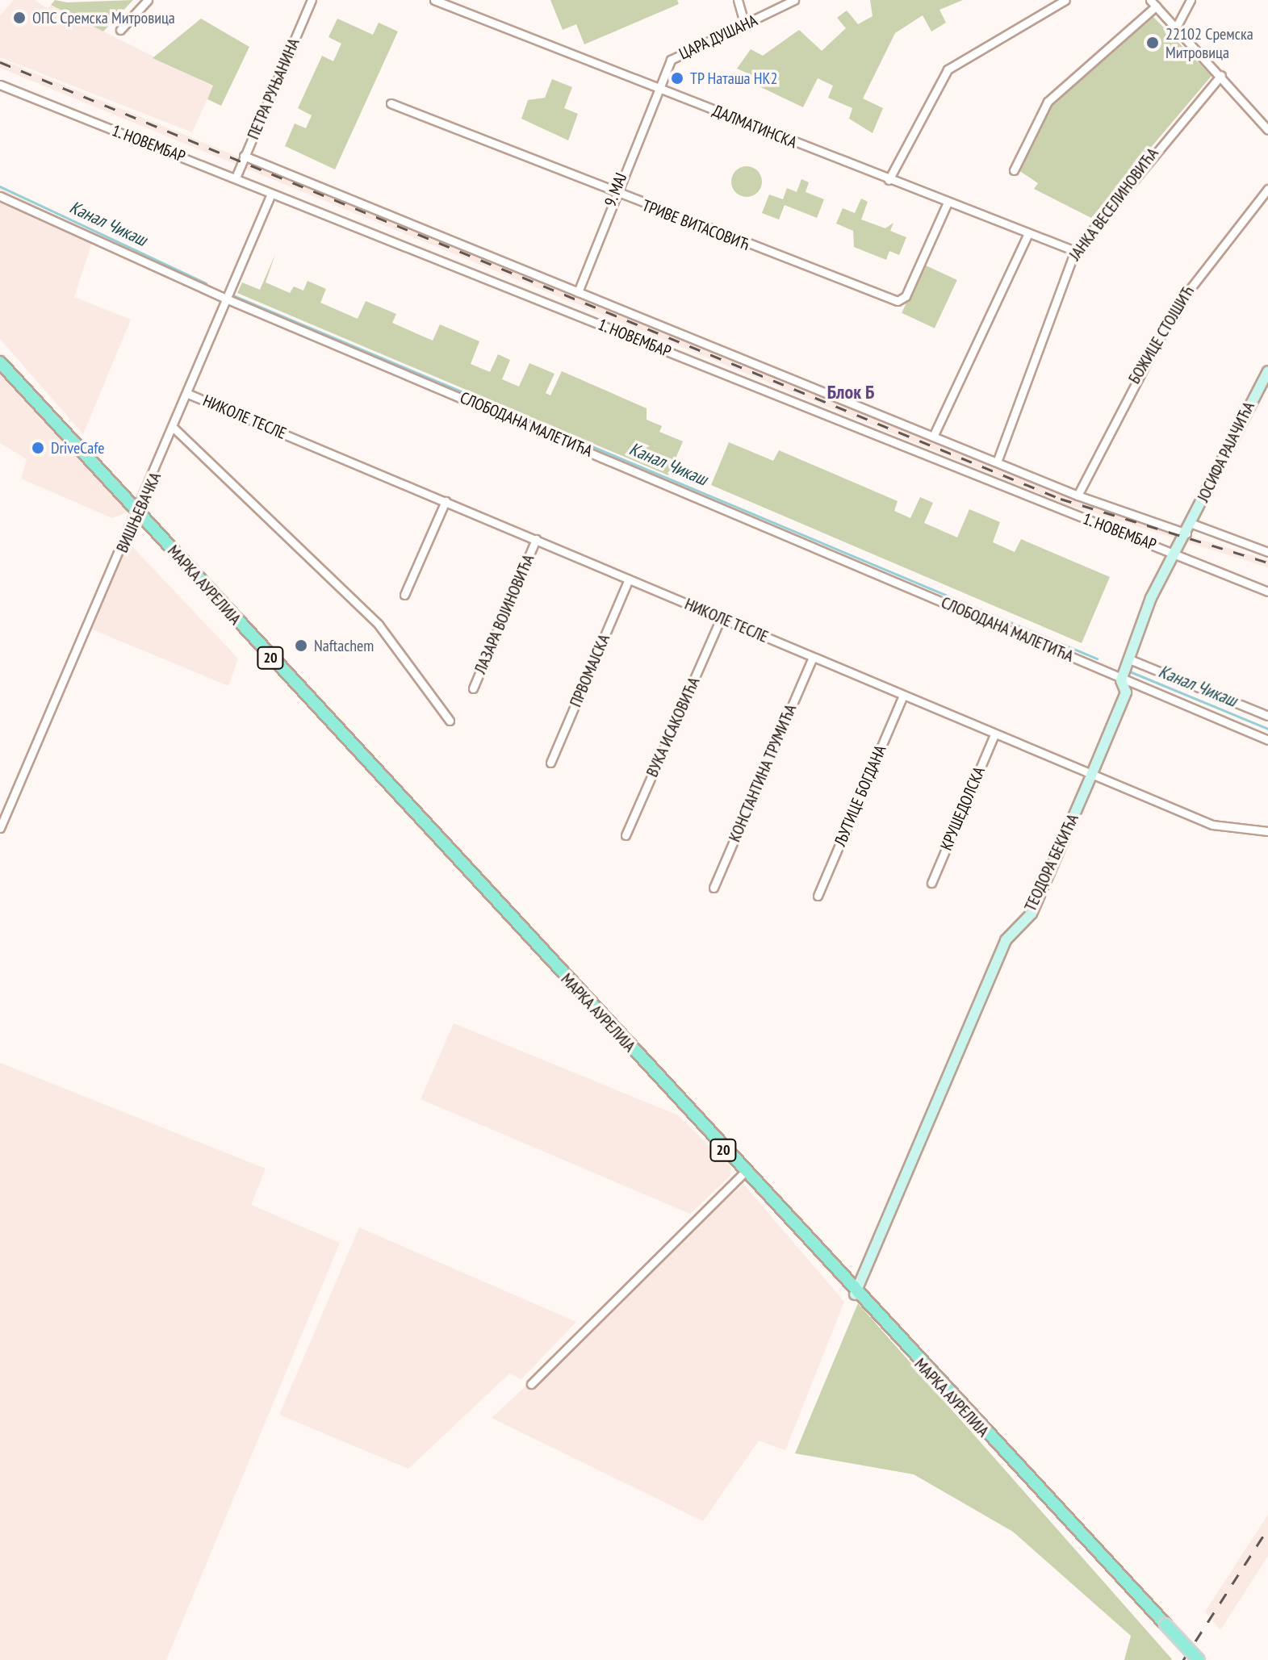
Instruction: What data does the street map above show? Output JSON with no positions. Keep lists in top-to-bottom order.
{
  "streets": {
    "main road": ["МАРКА АУРЕЛИЈА", "20"],
    "street": [
      "ЦАРА ДУШАНА",
      "ПЕТРА РУЊАНИНА",
      "ДАЛМАТИНСКА",
      "1. НОВЕМБАР",
      "9. МАЈ",
      "ЈАНКА ВЕСЕЛИНОВИЋА",
      "ТРИВЕ ВИТАСОВИЋ",
      "БОЖИЦЕ СТОЈШИЋ",
      "НИКОЛЕ ТЕСЛЕ",
      "СЛОБОДАНА МАЛЕТИЋА",
      "ЈОСИФА РАЈАЧИЋА",
      "ВИШЊЕВАЧКА",
      "ЛАЗАРА ВОЈИНОВИЋА",
      "ПРВОМАЈСКА",
      "ВУКА ИСАКОВИЋА",
      "КОНСТАНТИНА ТРУМИЋА",
      "ЉУТИЦЕ БОГДАНА",
      "КРУШЕДОЛСКА",
      "ТЕОДОРА БЕКИЋА"
    ]
  },
  "crossings": [
    ["ЦАРА ДУШАНА", "ДАЛМАТИНСКА"],
    ["ЦАРА ДУШАНА", "9. МАЈ"],
    ["ПЕТРА РУЊАНИНА", "1. НОВЕМБАР"],
    ["ДАЛМАТИНСКА", "9. МАЈ"],
    ["ДАЛМАТИНСКА", "ЈАНКА ВЕСЕЛИНОВИЋА"],
    ["ДАЛМАТИНСКА", "ТРИВЕ ВИТАСОВИЋ"],
    ["1. НОВЕМБАР", "9. МАЈ"],
    ["1. НОВЕМБАР", "ЈАНКА ВЕСЕЛИНОВИЋА"],
    ["1. НОВЕМБАР", "БОЖИЦЕ СТОЈШИЋ"],
    ["1. НОВЕМБАР", "ЈОСИФА РАЈАЧИЋА"],
    ["1. НОВЕМБАР", "ВИШЊЕВАЧКА"],
    ["1. НОВЕМБАР", "ТЕОДОРА БЕКИЋА"],
    ["9. МАЈ", "ТРИВЕ ВИТАСОВИЋ"],
    ["НИКОЛЕ ТЕСЛЕ", "ВИШЊЕВАЧКА"],
    ["НИКОЛЕ ТЕСЛЕ", "ЛАЗАРА ВОЈИНОВИЋА"],
    ["НИКОЛЕ ТЕСЛЕ", "ПРВОМАЈСКА"],
    ["НИКОЛЕ ТЕСЛЕ", "ВУКА ИСАКОВИЋА"],
    ["НИКОЛЕ ТЕСЛЕ", "КОНСТАНТИНА ТРУМИЋА"],
    ["НИКОЛЕ ТЕСЛЕ", "ЉУТИЦЕ БОГДАНА"],
    ["НИКОЛЕ ТЕСЛЕ", "КРУШЕДОЛСКА"],
    ["НИКОЛЕ ТЕСЛЕ", "ТЕОДОРА БЕКИЋА"],
    ["СЛОБОДАНА МАЛЕТИЋА", "ВИШЊЕВАЧКА"],
    ["СЛОБОДАНА МАЛЕТИЋА", "ТЕОДОРА БЕКИЋА"],
    ["ЈОСИФА РАЈАЧИЋА", "ТЕОДОРА БЕКИЋА"],
    ["ВИШЊЕВАЧКА", "МАРКА АУРЕЛИЈА"],
    ["МАРКА АУРЕЛИЈА", "ТЕОДОРА БЕКИЋА"]
  ],
  "districts": ["Блок Б"],
  "water": ["Канал Чикаш"],
  "places": [
    "ОПС Сремска Митровица",
    "22102 Сремска Митровица",
    "ТР Наташа НК2",
    "DriveCafe",
    "Naftachem"
  ]
}
